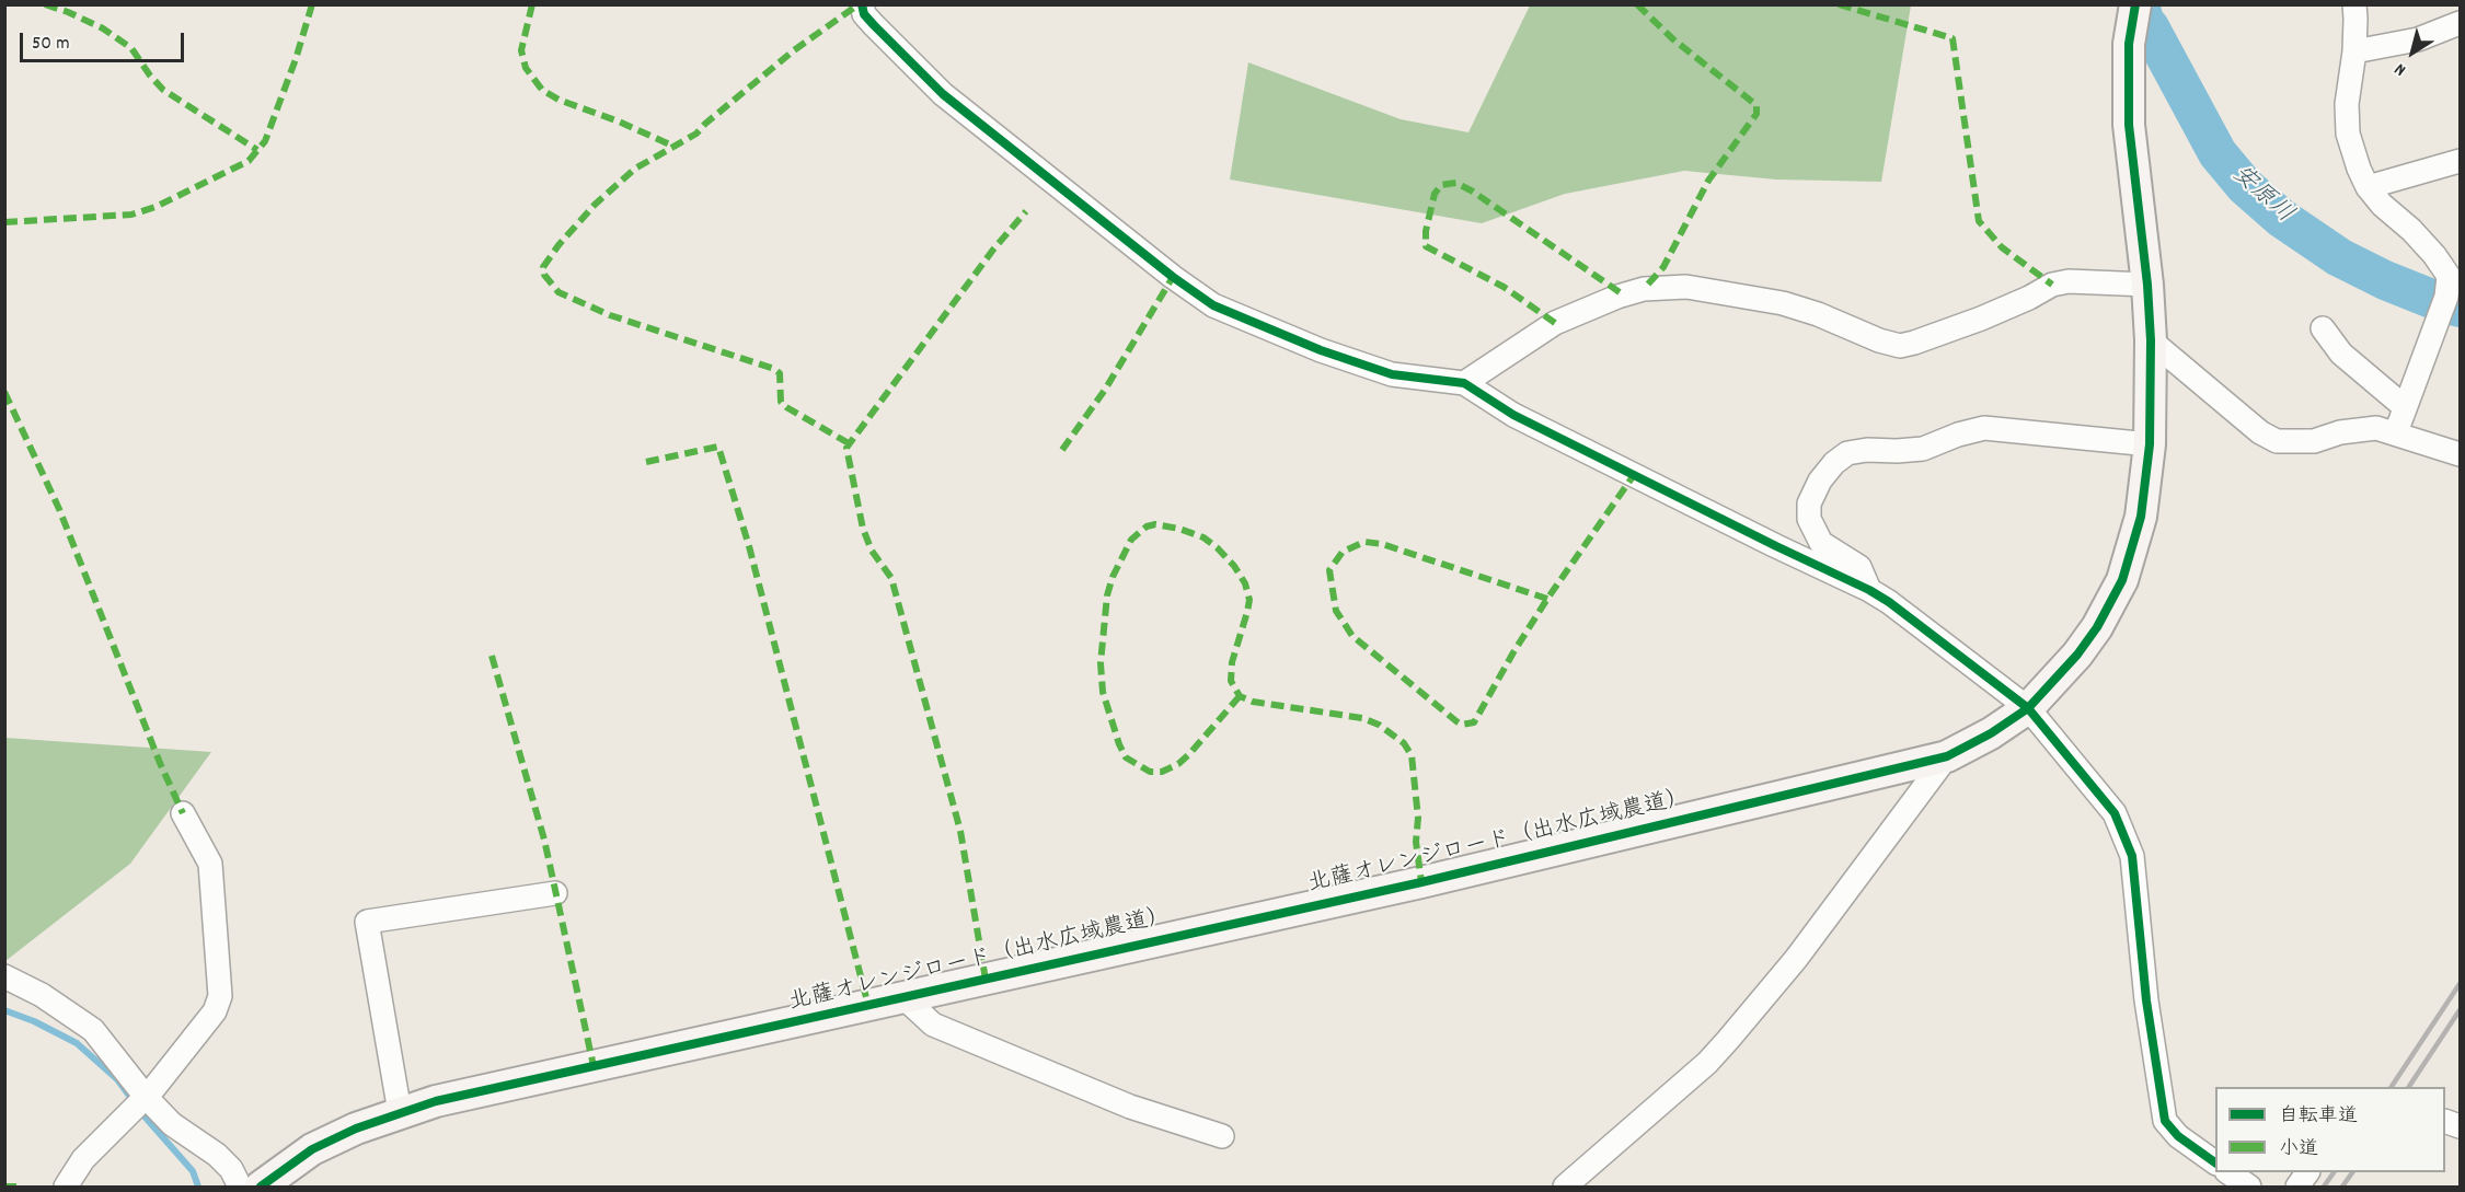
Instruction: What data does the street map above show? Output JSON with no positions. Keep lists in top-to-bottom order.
{
  "streets": {
    "street": ["北薩オレンジロード（出水広域農道）"]
  },
  "water": ["安原川"],
  "legend": ["自転車道", "小道"],
  "scale_bar": "50 m",
  "north": "bottom left"
}
